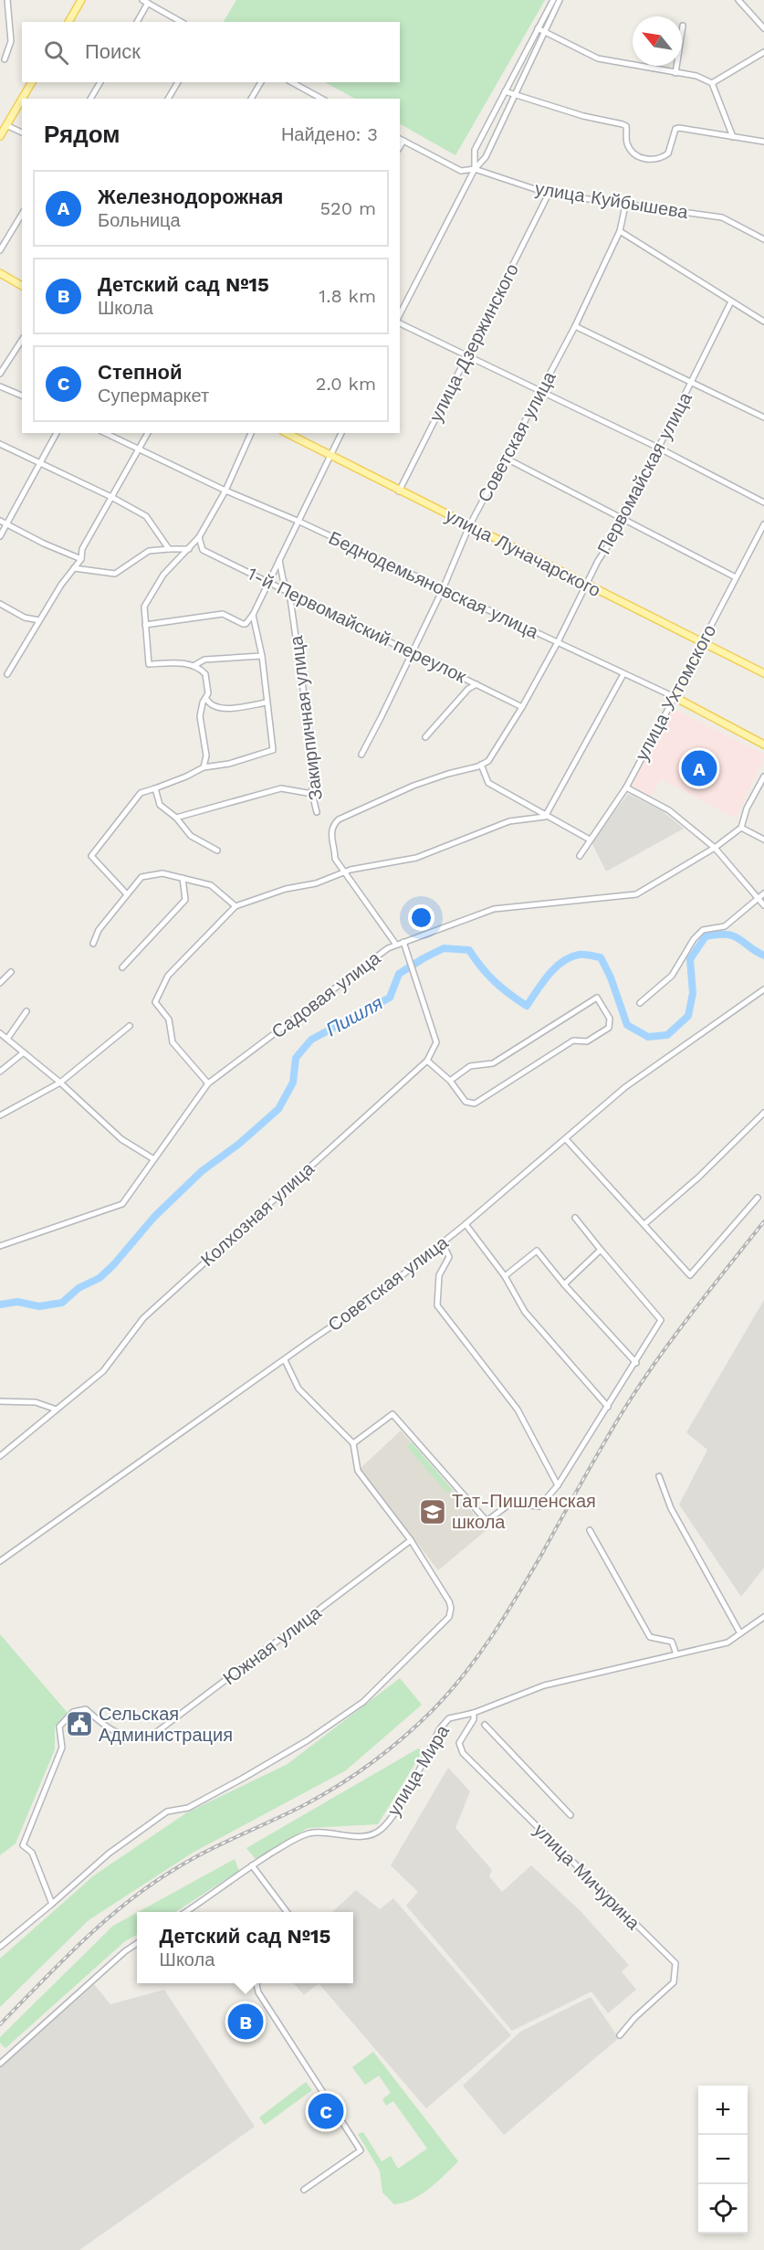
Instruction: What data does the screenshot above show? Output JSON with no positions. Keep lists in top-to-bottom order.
{
  "streets": {
    "main road": ["улица Луначарского", "Беднодемьяновская улица", "улица Ухтомского"],
    "street": [
      "улица Куйбышева",
      "улица Дзержинского",
      "Советская улица",
      "Первомайская улица",
      "1-й Первомайский переулок",
      "Закирпичная улица",
      "Садовая улица",
      "Колхозная улица",
      "Южная улица",
      "улица Мира",
      "улица Мичурина"
    ]
  },
  "crossings": [
    ["улица Куйбышева", "улица Дзержинского"],
    ["улица Куйбышева", "Советская улица"],
    ["улица Дзержинского", "улица Луначарского"],
    ["Советская улица", "улица Луначарского"],
    ["Советская улица", "Беднодемьяновская улица"],
    ["Советская улица", "1-й Первомайский переулок"],
    ["Первомайская улица", "улица Луначарского"],
    ["Первомайская улица", "Беднодемьяновская улица"],
    ["Первомайская улица", "1-й Первомайский переулок"],
    ["улица Луначарского", "улица Ухтомского"],
    ["Беднодемьяновская улица", "улица Ухтомского"],
    ["1-й Первомайский переулок", "Закирпичная улица"],
    ["улица Мира", "улица Мичурина"]
  ],
  "water": ["Пишля"],
  "places": {
    "school or university": ["Тат-Пишленская школа"],
    "public building": ["Сельская Администрация"]
  },
  "north": "top left",
  "page": {
    "search": "Поиск",
    "heading": ["Рядом", "Найдено: 3"],
    "list": [
      {
        "mark": "A",
        "name": "Железнодорожная",
        "note": "Больница",
        "value": "520 m"
      },
      {
        "mark": "B",
        "name": "Детский сад №15",
        "note": "Школа",
        "value": "1.8 km"
      },
      {
        "mark": "C",
        "name": "Степной",
        "note": "Супермаркет",
        "value": "2.0 km"
      }
    ],
    "pins": ["A", "B", "C"],
    "popup": ["Детский сад №15", "Школа"],
    "map_buttons": ["+", "−"]
  }
}
